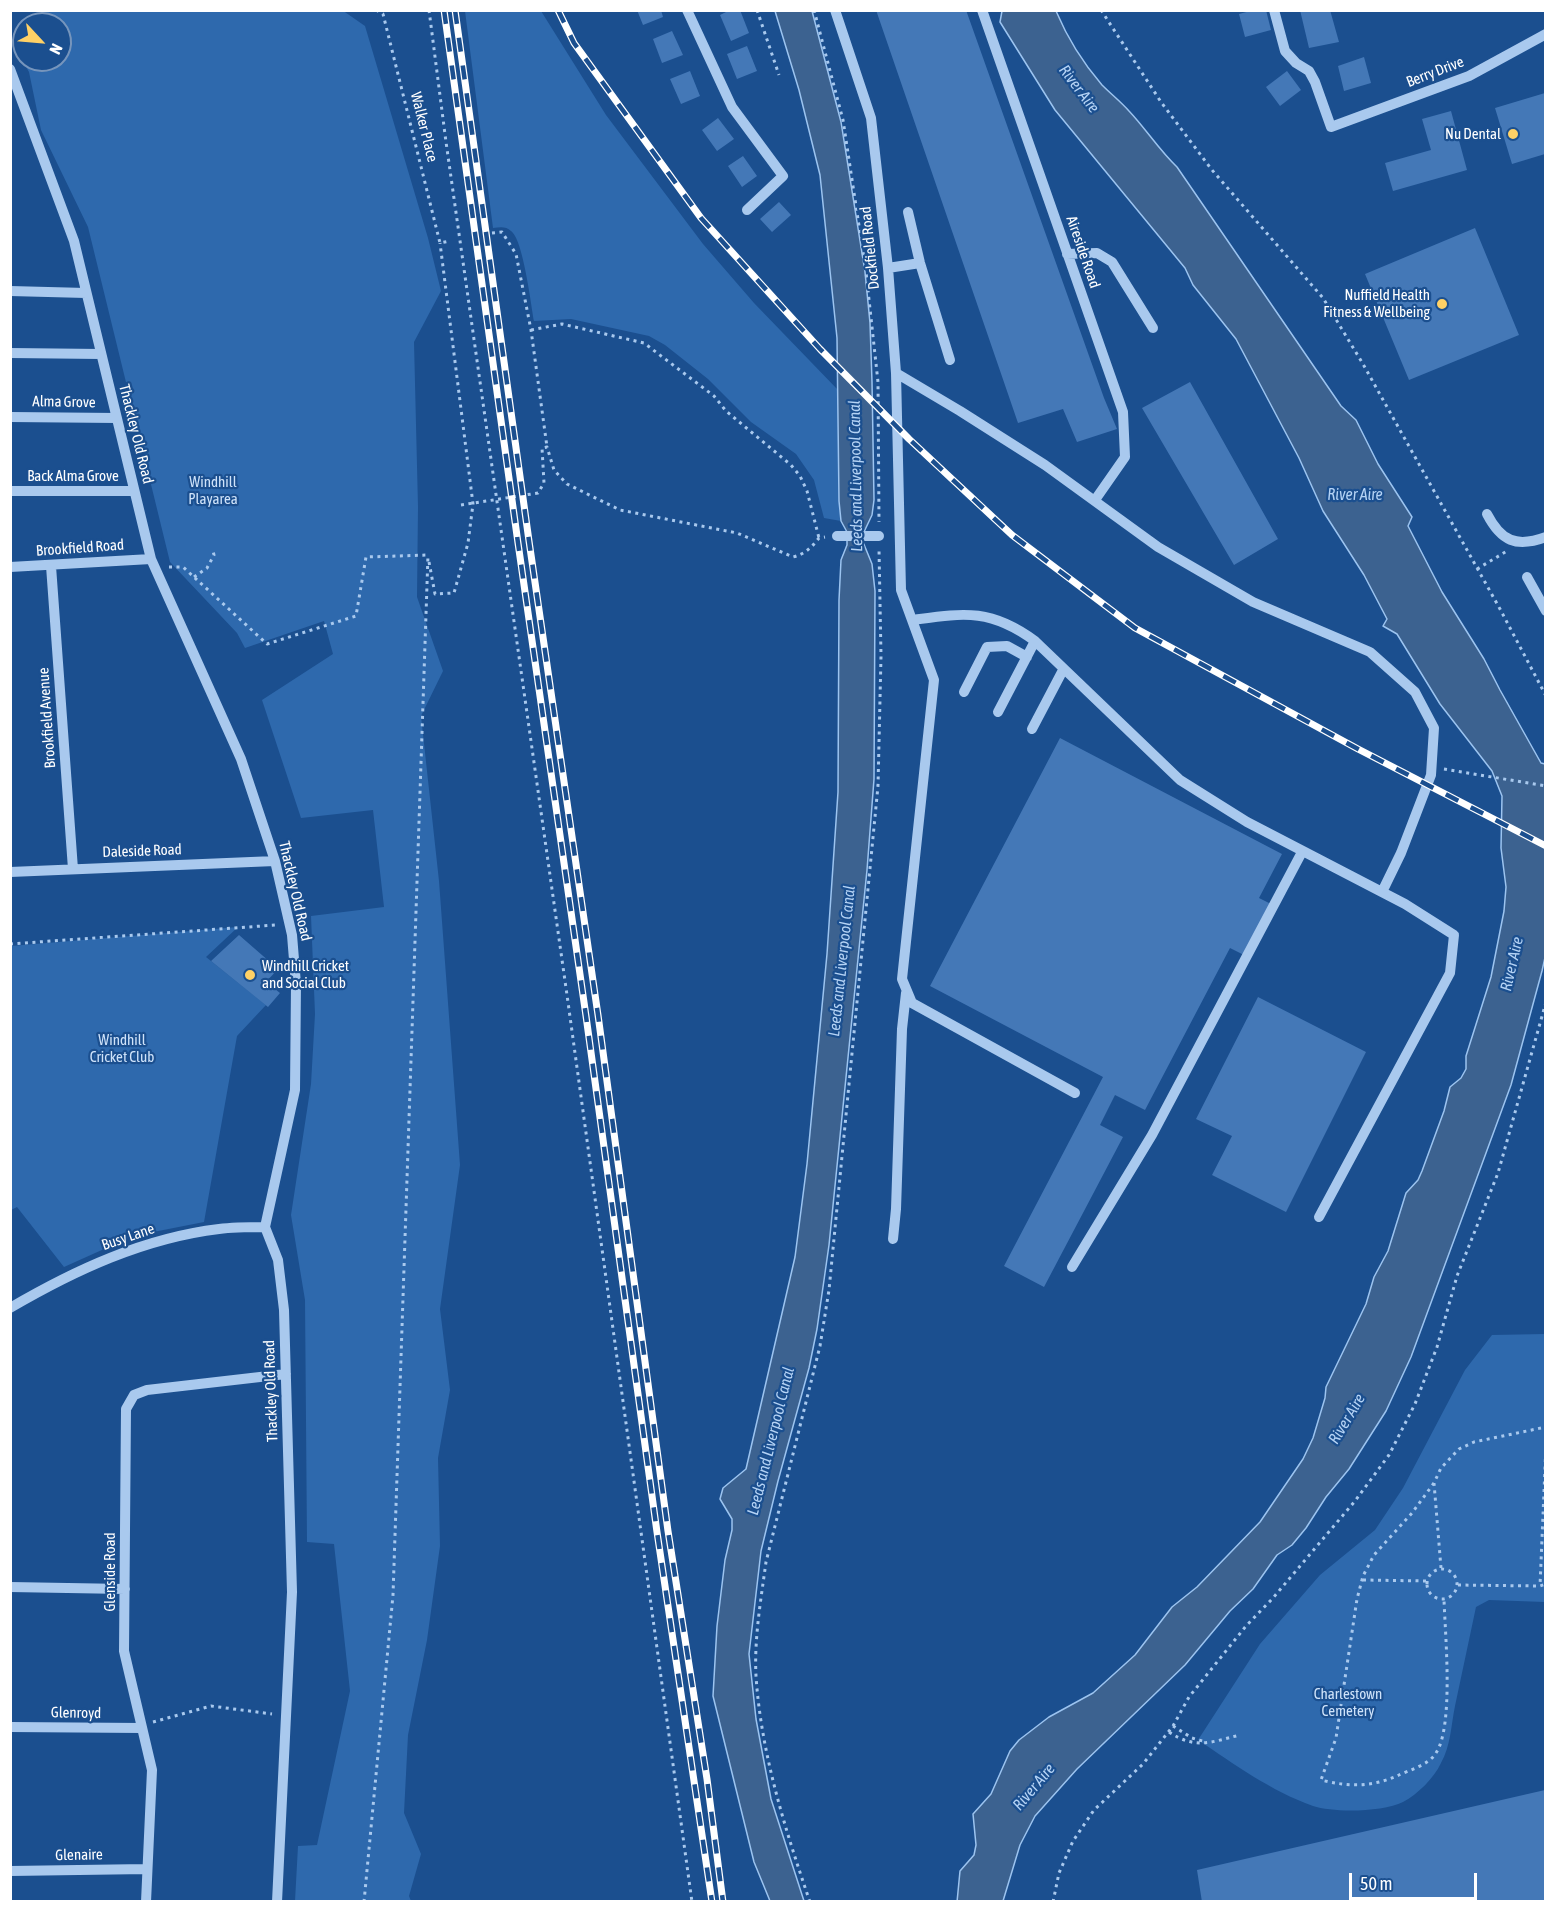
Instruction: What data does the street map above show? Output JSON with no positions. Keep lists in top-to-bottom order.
{
  "streets": {
    "street": [
      "Berry Drive",
      "Dockfield Road",
      "Aireside Road",
      "Alma Grove",
      "Thackley Old Road",
      "Back Alma Grove",
      "Brookfield Road",
      "Brookfield Avenue",
      "Daleside Road",
      "Busy Lane",
      "Glenside Road",
      "Glenroyd",
      "Glenaire"
    ],
    "path": ["Walker Place"]
  },
  "crossings": [
    ["Alma Grove", "Thackley Old Road"],
    ["Thackley Old Road", "Back Alma Grove"],
    ["Thackley Old Road", "Brookfield Road"],
    ["Thackley Old Road", "Daleside Road"],
    ["Thackley Old Road", "Busy Lane"],
    ["Thackley Old Road", "Glenside Road"],
    ["Brookfield Road", "Brookfield Avenue"],
    ["Brookfield Avenue", "Daleside Road"],
    ["Glenside Road", "Glenroyd"],
    ["Glenside Road", "Glenaire"]
  ],
  "water": ["River Aire", "Leeds and Liverpool Canal"],
  "parks": ["Windhill Playarea", "Windhill Cricket Club", "Charlestown Cemetery"],
  "places": ["Nu Dental", "Nuffield Health Fitness & Wellbeing", "Windhill Cricket and Social Club"],
  "scale_bar": "50 m",
  "north": "bottom right"
}
